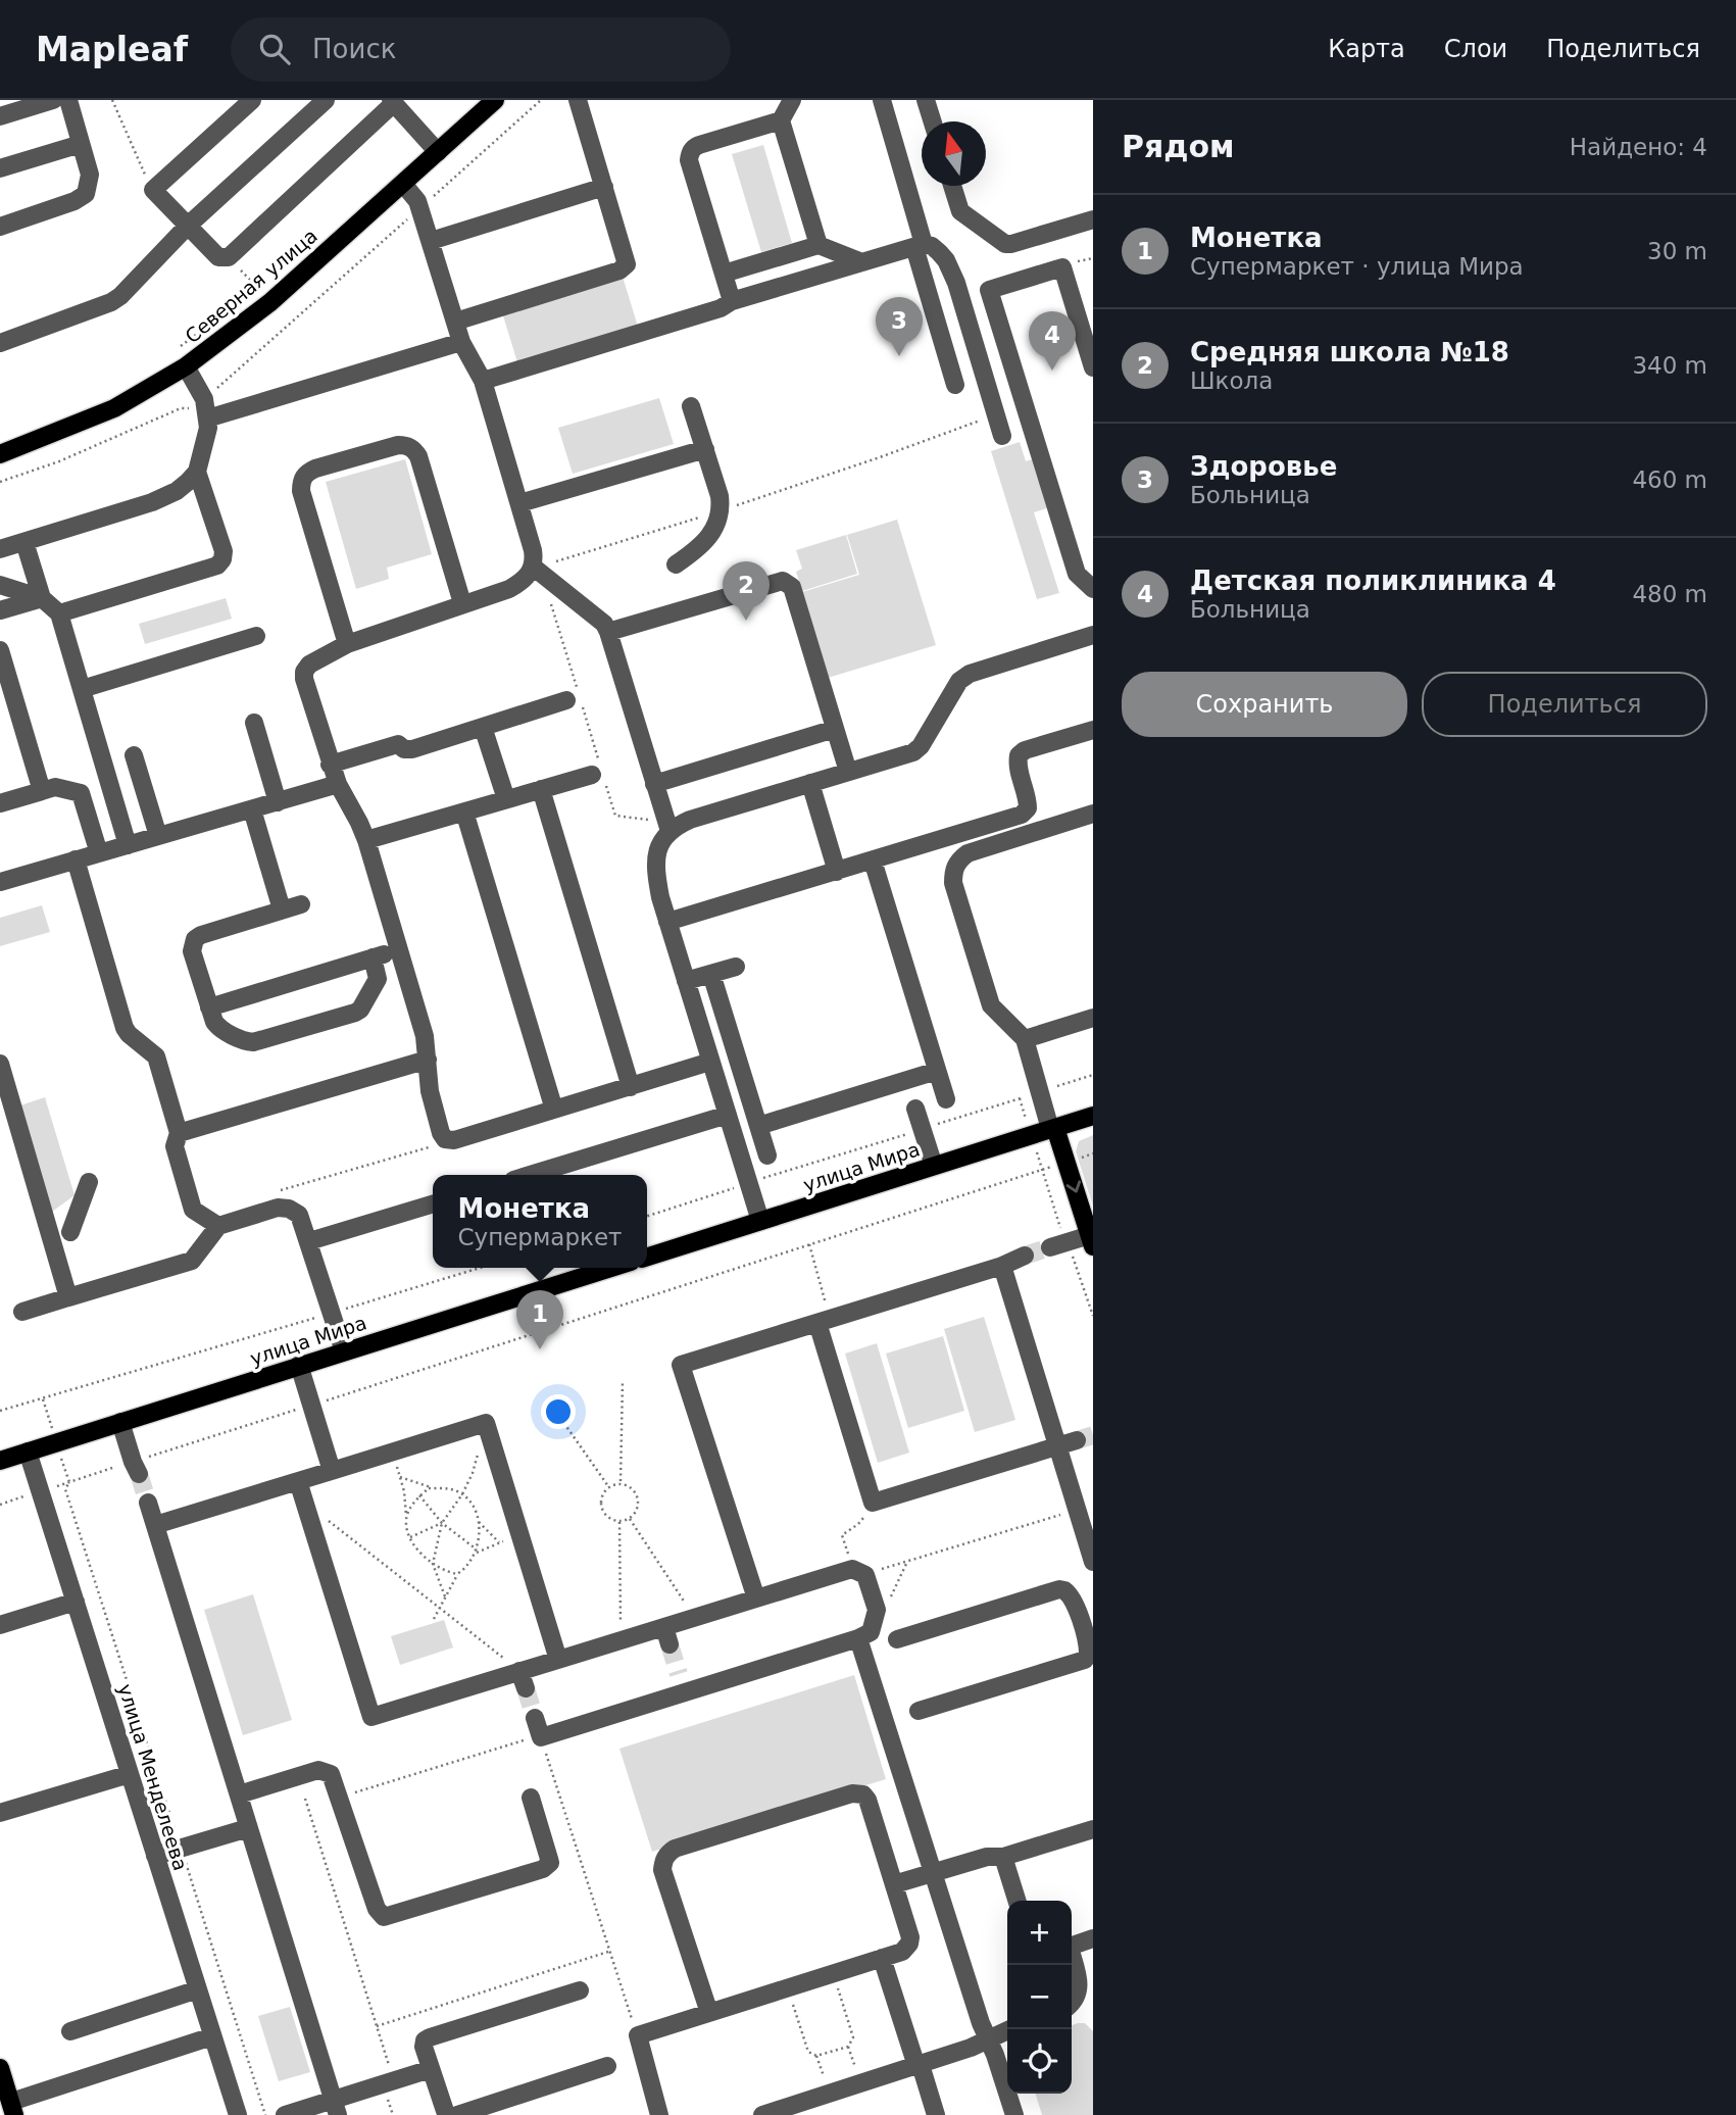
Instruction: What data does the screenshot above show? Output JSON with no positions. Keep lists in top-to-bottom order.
{
  "streets": {
    "main road": ["Северная улица", "улица Мира"],
    "street": ["улица Менделеева"]
  },
  "crossings": [
    ["улица Мира", "улица Менделеева"]
  ],
  "north": "top",
  "page": {
    "header": "Mapleaf",
    "search": "Поиск",
    "nav": ["Карта", "Слои", "Поделиться"],
    "heading": ["Рядом", "Найдено: 4"],
    "list": [
      {
        "mark": "1",
        "name": "Монетка",
        "note": "Супермаркет · улица Мира",
        "value": "30 m"
      },
      {
        "mark": "2",
        "name": "Средняя школа №18",
        "note": "Школа",
        "value": "340 m"
      },
      {
        "mark": "3",
        "name": "Здоровье",
        "note": "Больница",
        "value": "460 m"
      },
      {
        "mark": "4",
        "name": "Детская поликлиника 4",
        "note": "Больница",
        "value": "480 m"
      }
    ],
    "pins": [
      "3",
      "4",
      "2",
      "1"
    ],
    "buttons": ["Сохранить", "Поделиться"],
    "popup": ["Монетка", "Супермаркет"],
    "map_buttons": ["+", "−"]
  }
}
